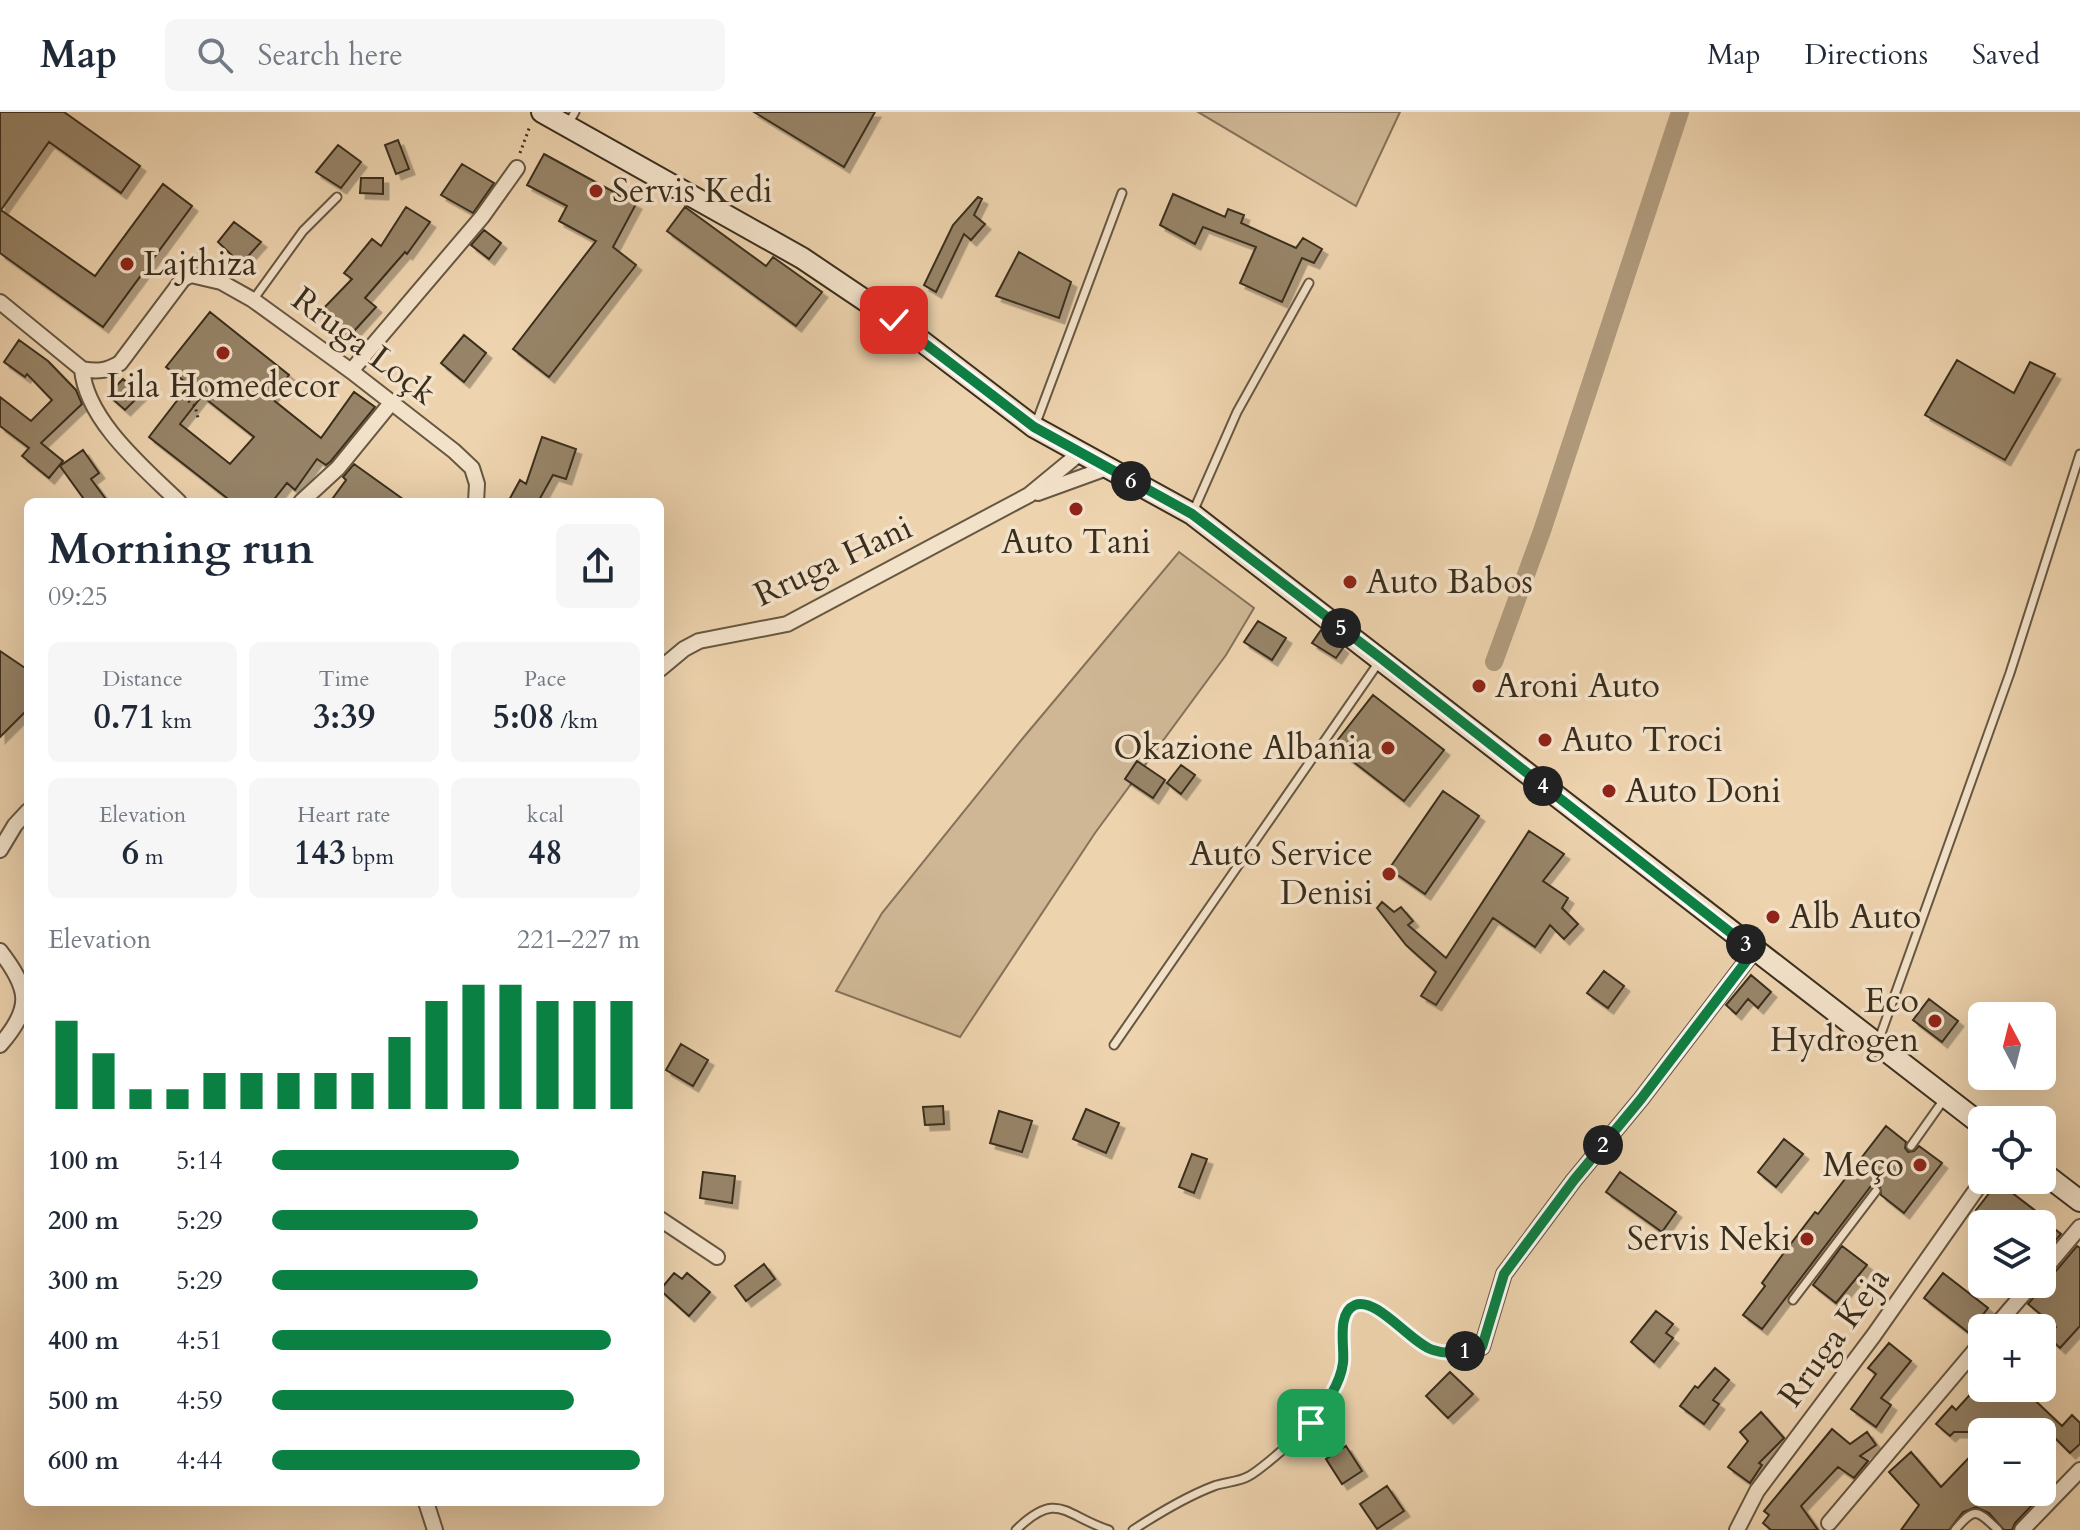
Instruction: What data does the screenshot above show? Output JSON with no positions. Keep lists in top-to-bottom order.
{
  "streets": {
    "street": ["Rruga Loçk", "Rruga Hani", "Rruga Keja"]
  },
  "places": [
    "Servis Kedi",
    "Lajthiza",
    "Lila Homedecor",
    "Auto Tani",
    "Auto Babos",
    "Aroni Auto",
    "Auto Troci",
    "Okazione Albania",
    "Auto Doni",
    "Auto Service Denisi",
    "Alb Auto",
    "Eco Hydrogen",
    "Meço",
    "Servis Neki"
  ],
  "north": "top",
  "page": {
    "header": "Map",
    "search": "Search here",
    "nav": ["Map", "Directions", "Saved"],
    "pins": [
      "6",
      "5",
      "4",
      "3",
      "2",
      "1"
    ],
    "heading": ["Morning run", "09:25"],
    "stats": [
      ["Distance", "0.71 km"],
      ["Time", "3:39"],
      ["Pace", "5:08 /km"],
      ["Elevation", "6 m"],
      ["Heart rate", "143 bpm"],
      ["kcal", "48"]
    ],
    "chart": ["Elevation", "221–227 m"],
    "map_buttons": ["+", "−"],
    "list": [
      {
        "name": "100 m",
        "note": "5:14"
      },
      {
        "name": "200 m",
        "note": "5:29"
      },
      {
        "name": "300 m",
        "note": "5:29"
      },
      {
        "name": "400 m",
        "note": "4:51"
      },
      {
        "name": "500 m",
        "note": "4:59"
      },
      {
        "name": "600 m",
        "note": "4:44"
      }
    ]
  }
}
